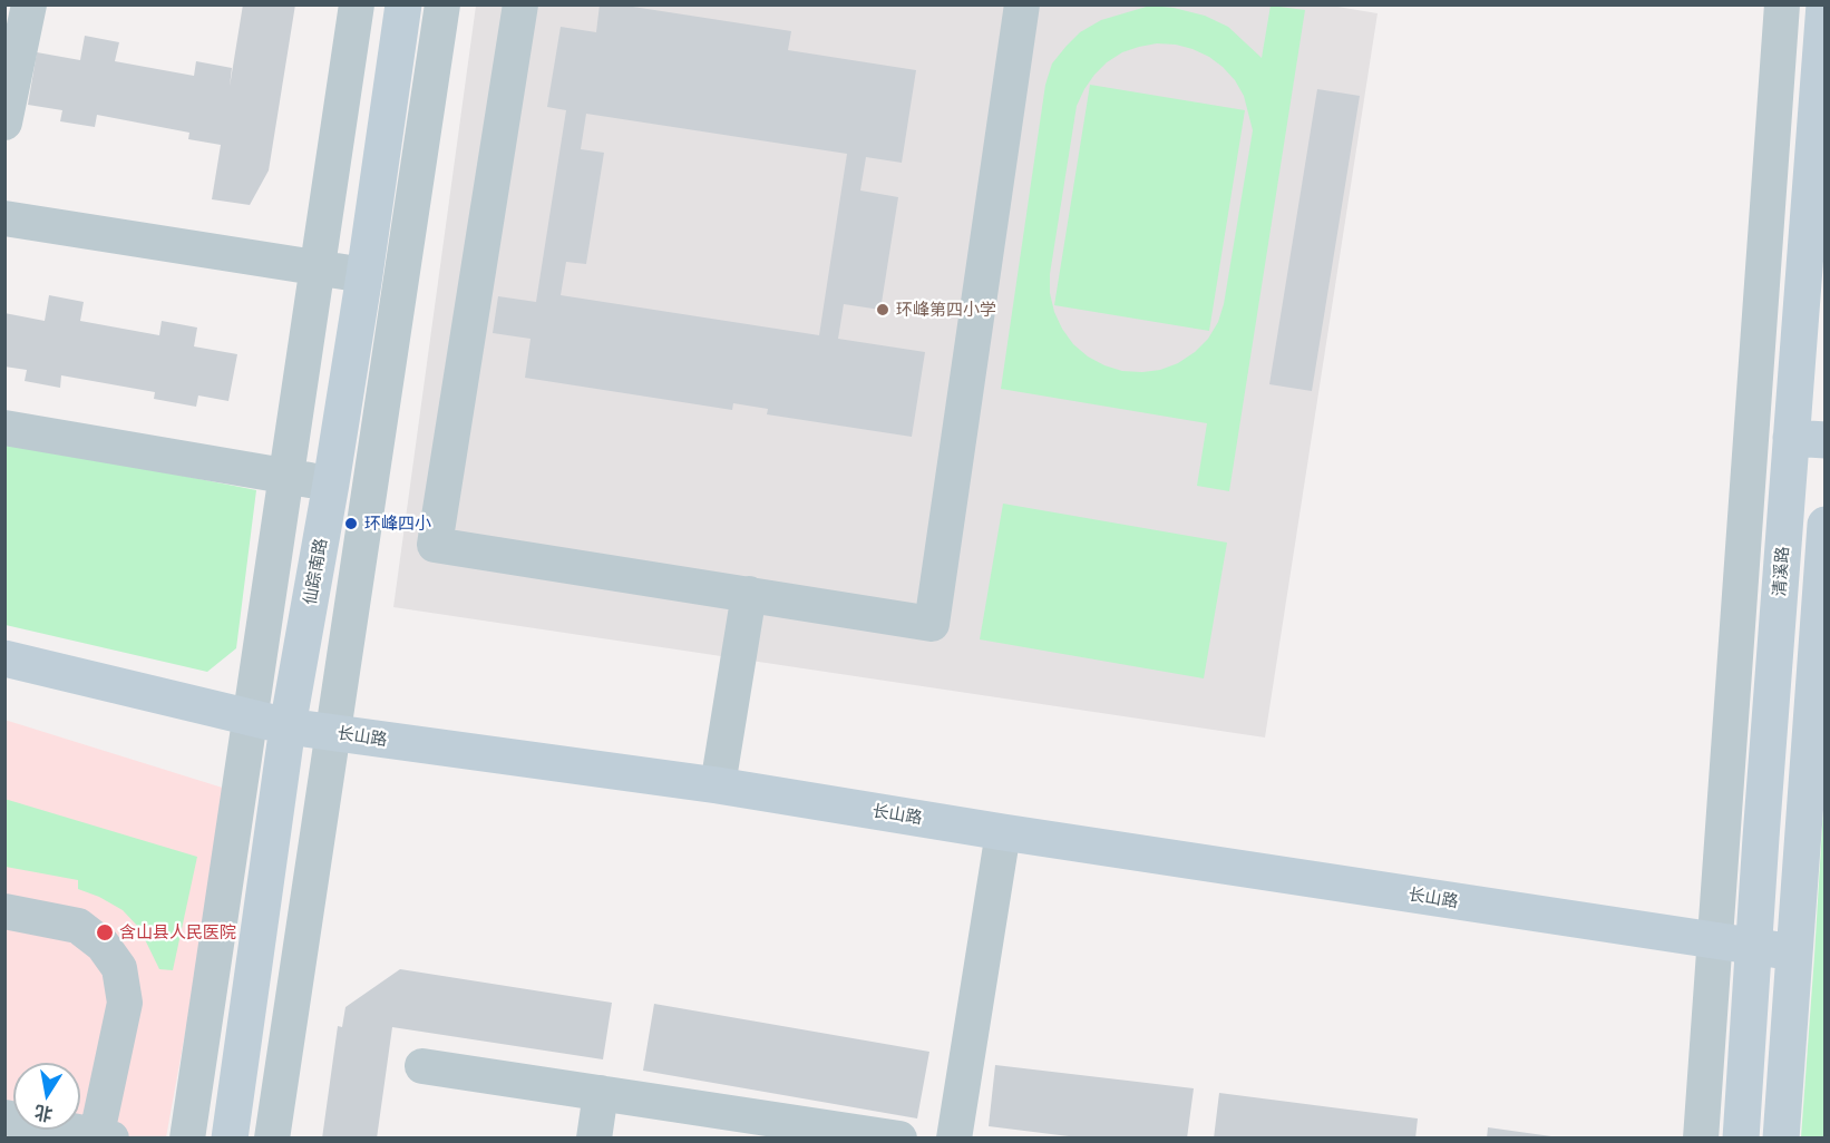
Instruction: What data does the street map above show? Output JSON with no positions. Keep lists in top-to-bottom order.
{
  "streets": {
    "main road": ["仙踪南路", "清溪路", "长山路"]
  },
  "crossings": [
    ["仙踪南路", "长山路"],
    ["清溪路", "长山路"]
  ],
  "places": ["环峰第四小学", "环峰四小", "含山县人民医院"],
  "north": "bottom"
}
